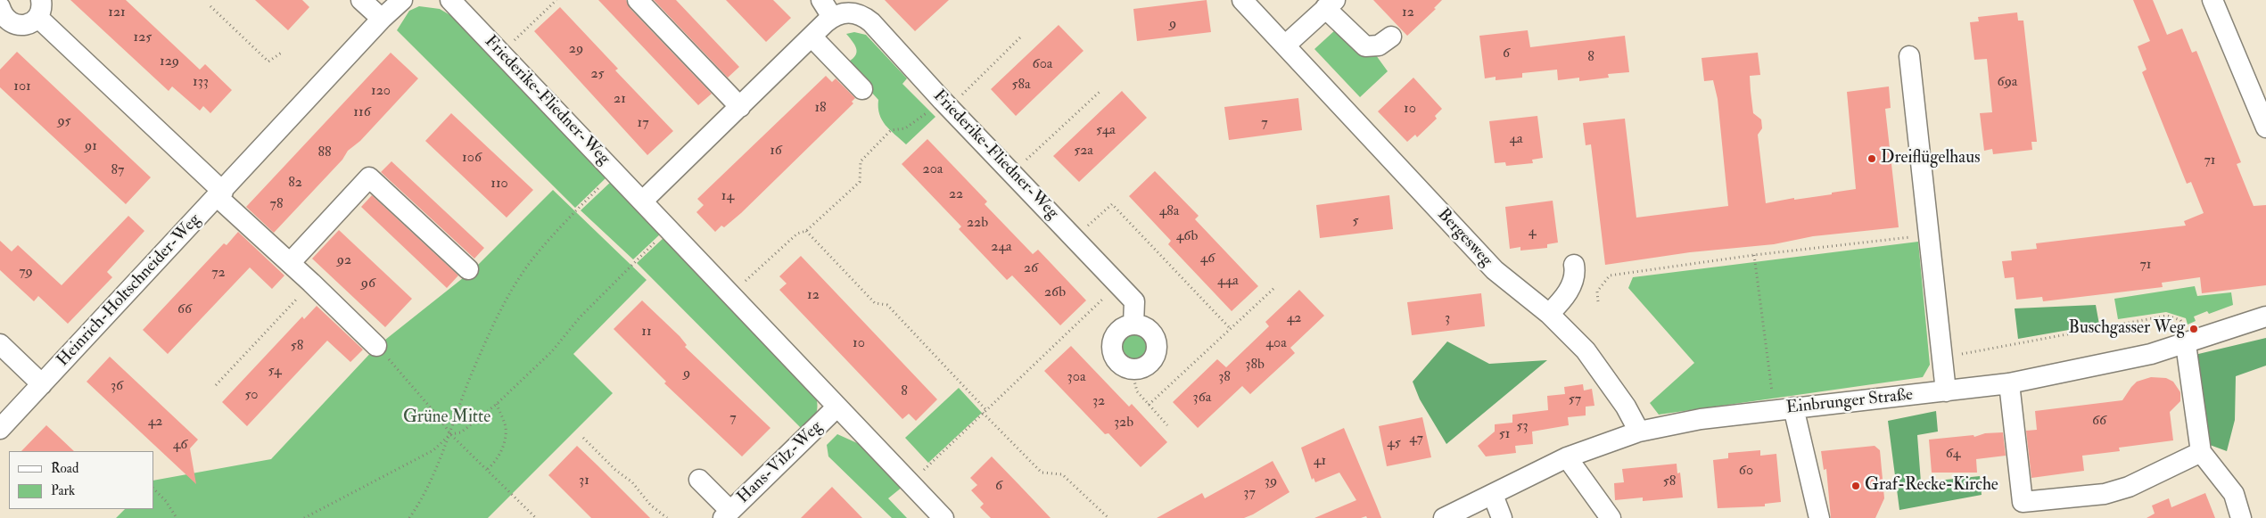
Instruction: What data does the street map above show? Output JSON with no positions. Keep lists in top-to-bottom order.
{
  "streets": {
    "street": [
      "Friederike-Fliedner-Weg",
      "Bergesweg",
      "Heinrich-Holtschneider-Weg",
      "Einbrunger Straße",
      "Hans-Vilz-Weg"
    ]
  },
  "crossings": [
    ["Friederike-Fliedner-Weg", "Hans-Vilz-Weg"],
    ["Bergesweg", "Einbrunger Straße"]
  ],
  "parks": ["Grüne Mitte"],
  "places": ["Dreiflügelhaus", "Buschgasser Weg", "Graf-Recke-Kirche"],
  "house_numbers": [
    "121",
    "12",
    "9",
    "125",
    "29",
    "6",
    "8",
    "129",
    "60a",
    "25",
    "133",
    "69a",
    "58a",
    "101",
    "120",
    "21",
    "18",
    "10",
    "116",
    "95",
    "17",
    "7",
    "54a",
    "4a",
    "91",
    "16",
    "52a",
    "88",
    "106",
    "71",
    "20a",
    "87",
    "82",
    "110",
    "22",
    "14",
    "78",
    "48a",
    "5",
    "22b",
    "4",
    "46b",
    "24a",
    "46",
    "92",
    "71",
    "26",
    "79",
    "72",
    "44a",
    "96",
    "26b",
    "12",
    "66",
    "42",
    "3",
    "11",
    "10",
    "40a",
    "58",
    "38b",
    "54",
    "9",
    "30a",
    "38",
    "36",
    "8",
    "50",
    "36a",
    "57",
    "32",
    "7",
    "66",
    "42",
    "32b",
    "53",
    "51",
    "47",
    "45",
    "46",
    "64",
    "41",
    "60",
    "31",
    "39",
    "58",
    "6",
    "37"
  ],
  "legend": ["Road", "Park"]
}
